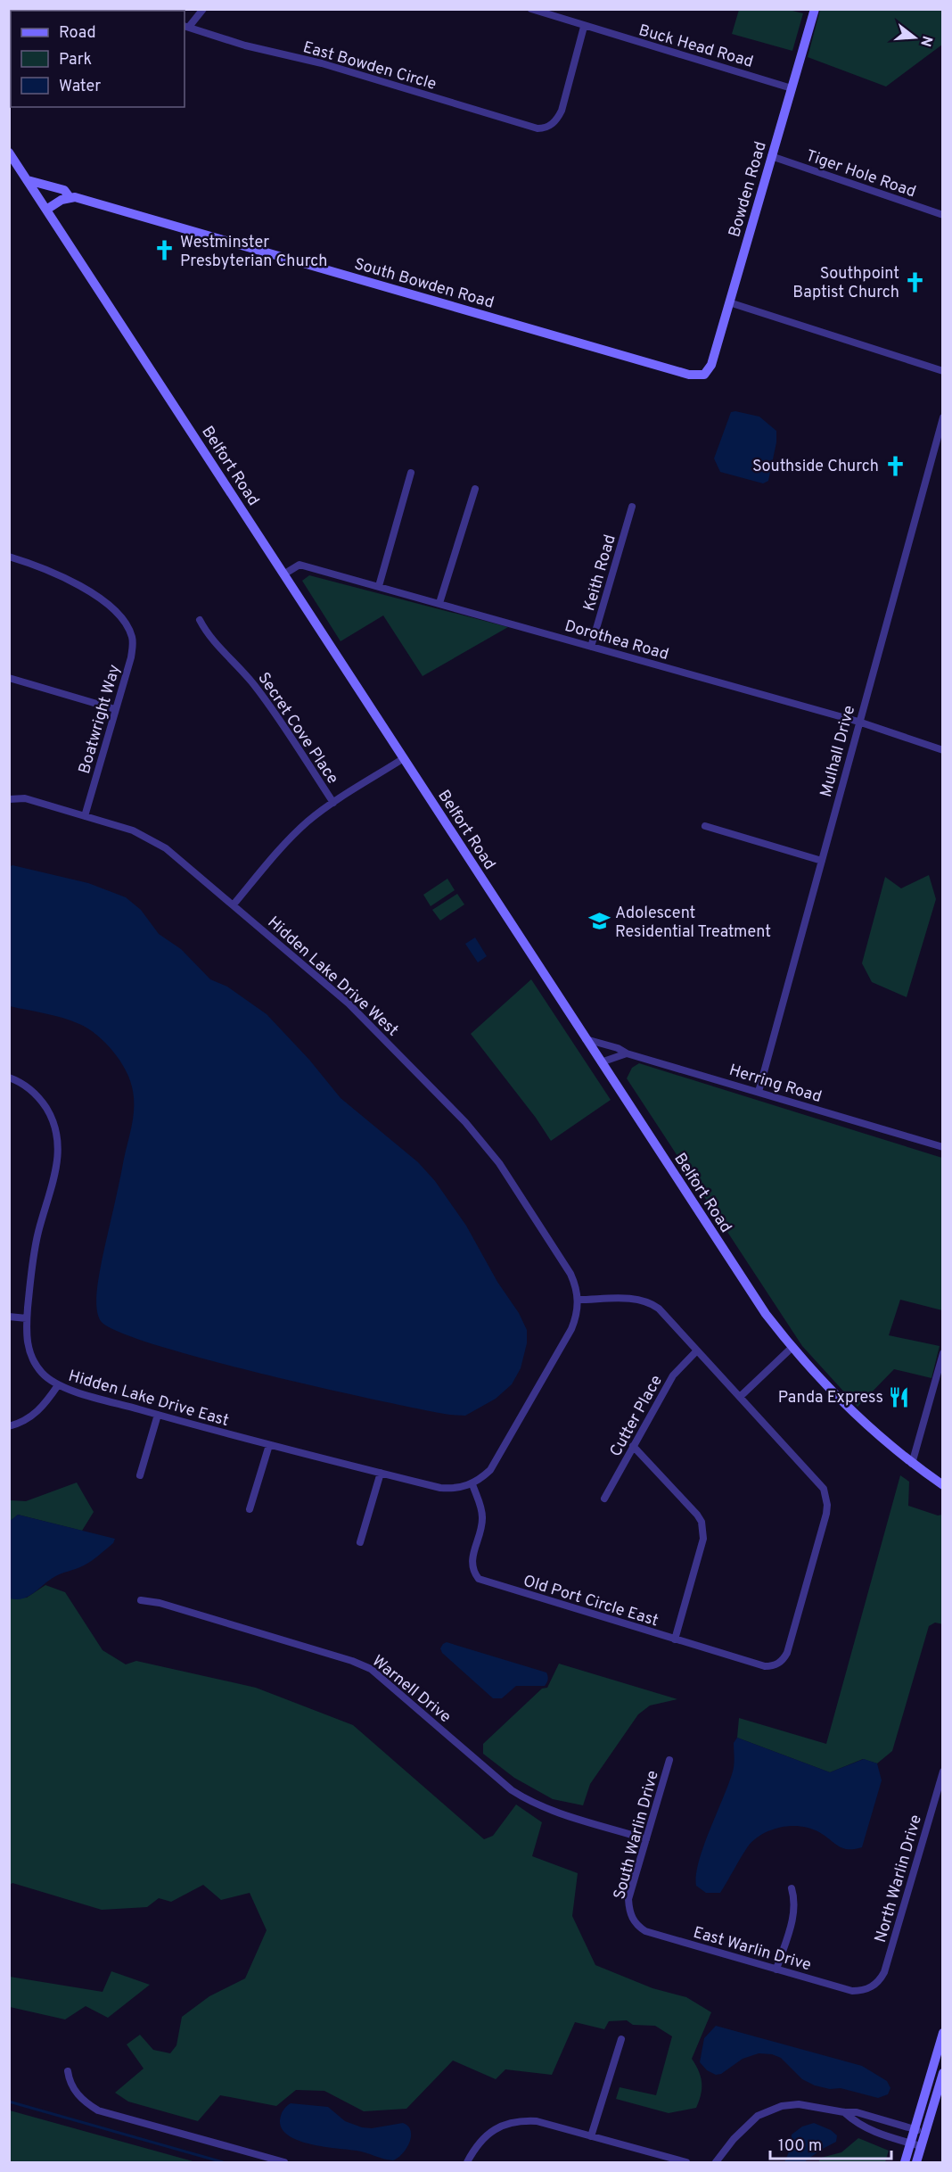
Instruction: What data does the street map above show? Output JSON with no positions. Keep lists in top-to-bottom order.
{
  "streets": {
    "street": [
      "Buck Head Road",
      "East Bowden Circle",
      "Tiger Hole Road",
      "Bowden Road",
      "South Bowden Road",
      "Belfort Road",
      "Keith Road",
      "Dorothea Road",
      "Boatwright Way",
      "Secret Cove Place",
      "Mulhall Drive",
      "Hidden Lake Drive West",
      "Herring Road",
      "Hidden Lake Drive East",
      "Cutter Place",
      "Old Port Circle East",
      "Warnell Drive",
      "South Warlin Drive",
      "North Warlin Drive",
      "East Warlin Drive"
    ]
  },
  "crossings": [
    ["Buck Head Road", "East Bowden Circle"],
    ["Buck Head Road", "Bowden Road"],
    ["Tiger Hole Road", "Bowden Road"],
    ["Bowden Road", "South Bowden Road"],
    ["South Bowden Road", "Belfort Road"],
    ["Belfort Road", "Dorothea Road"],
    ["Belfort Road", "Herring Road"],
    ["Keith Road", "Dorothea Road"],
    ["Dorothea Road", "Mulhall Drive"],
    ["Boatwright Way", "Hidden Lake Drive West"],
    ["Mulhall Drive", "Herring Road"],
    ["Hidden Lake Drive East", "Old Port Circle East"],
    ["Warnell Drive", "South Warlin Drive"],
    ["South Warlin Drive", "East Warlin Drive"],
    ["North Warlin Drive", "East Warlin Drive"]
  ],
  "places": {
    "church": ["Westminster Presbyterian Church", "Southpoint Baptist Church", "Southside Church"],
    "school or university": ["Adolescent Residential Treatment"],
    "restaurant": ["Panda Express"]
  },
  "legend": ["Road", "Park", "Water"],
  "scale_bar": "100 m",
  "north": "right"
}
